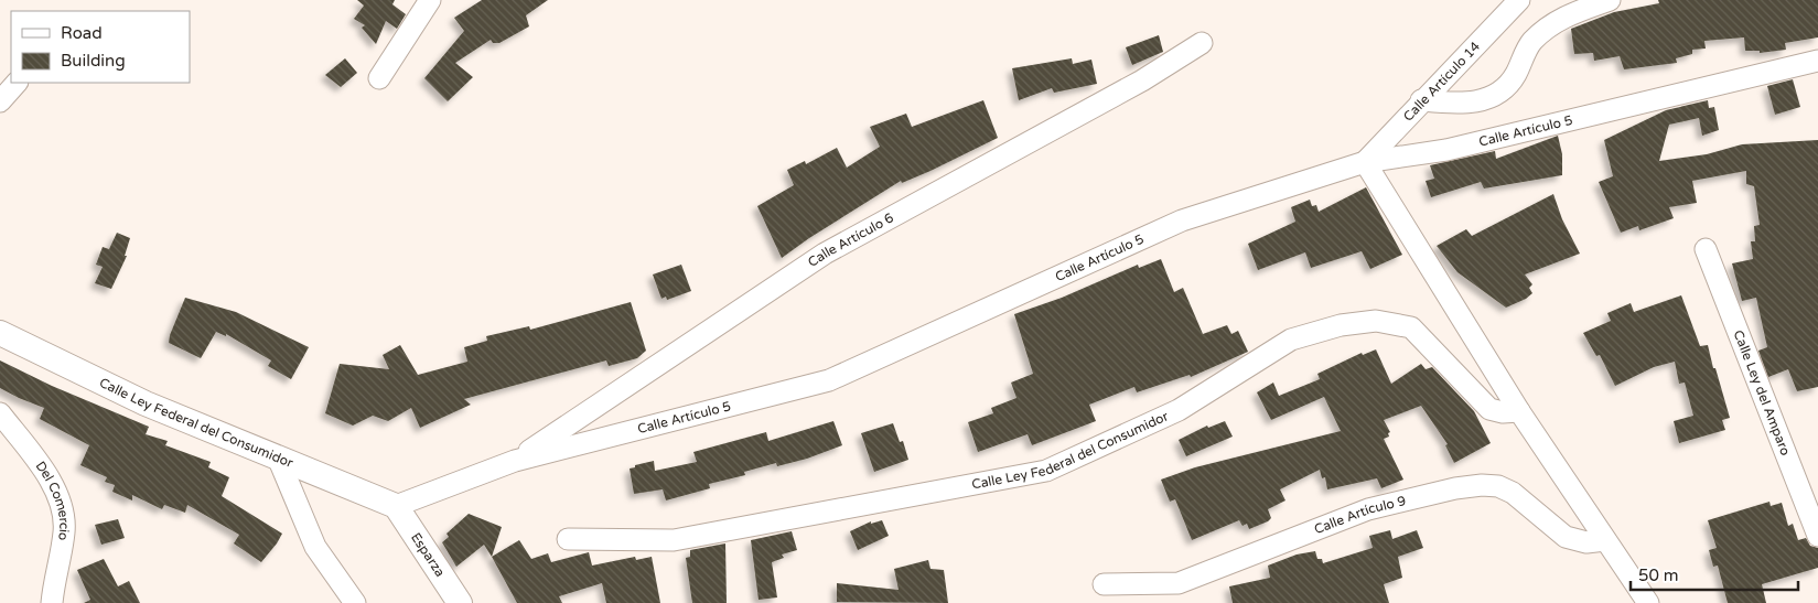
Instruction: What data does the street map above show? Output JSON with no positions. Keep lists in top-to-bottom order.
{
  "streets": {
    "street": [
      "Calle Artículo 14",
      "Calle Artículo 5",
      "Calle Artículo 6",
      "Calle Ley del Amparo",
      "Calle Ley Federal del Consumidor",
      "Del Comercio",
      "Calle Artículo 9",
      "Esparza"
    ]
  },
  "crossings": [
    ["Calle Artículo 14", "Calle Artículo 5"],
    ["Calle Artículo 5", "Calle Artículo 6"],
    ["Calle Artículo 5", "Calle Ley Federal del Consumidor"],
    ["Calle Artículo 5", "Esparza"],
    ["Calle Ley Federal del Consumidor", "Esparza"]
  ],
  "legend": ["Road", "Building"],
  "scale_bar": "50 m"
}
